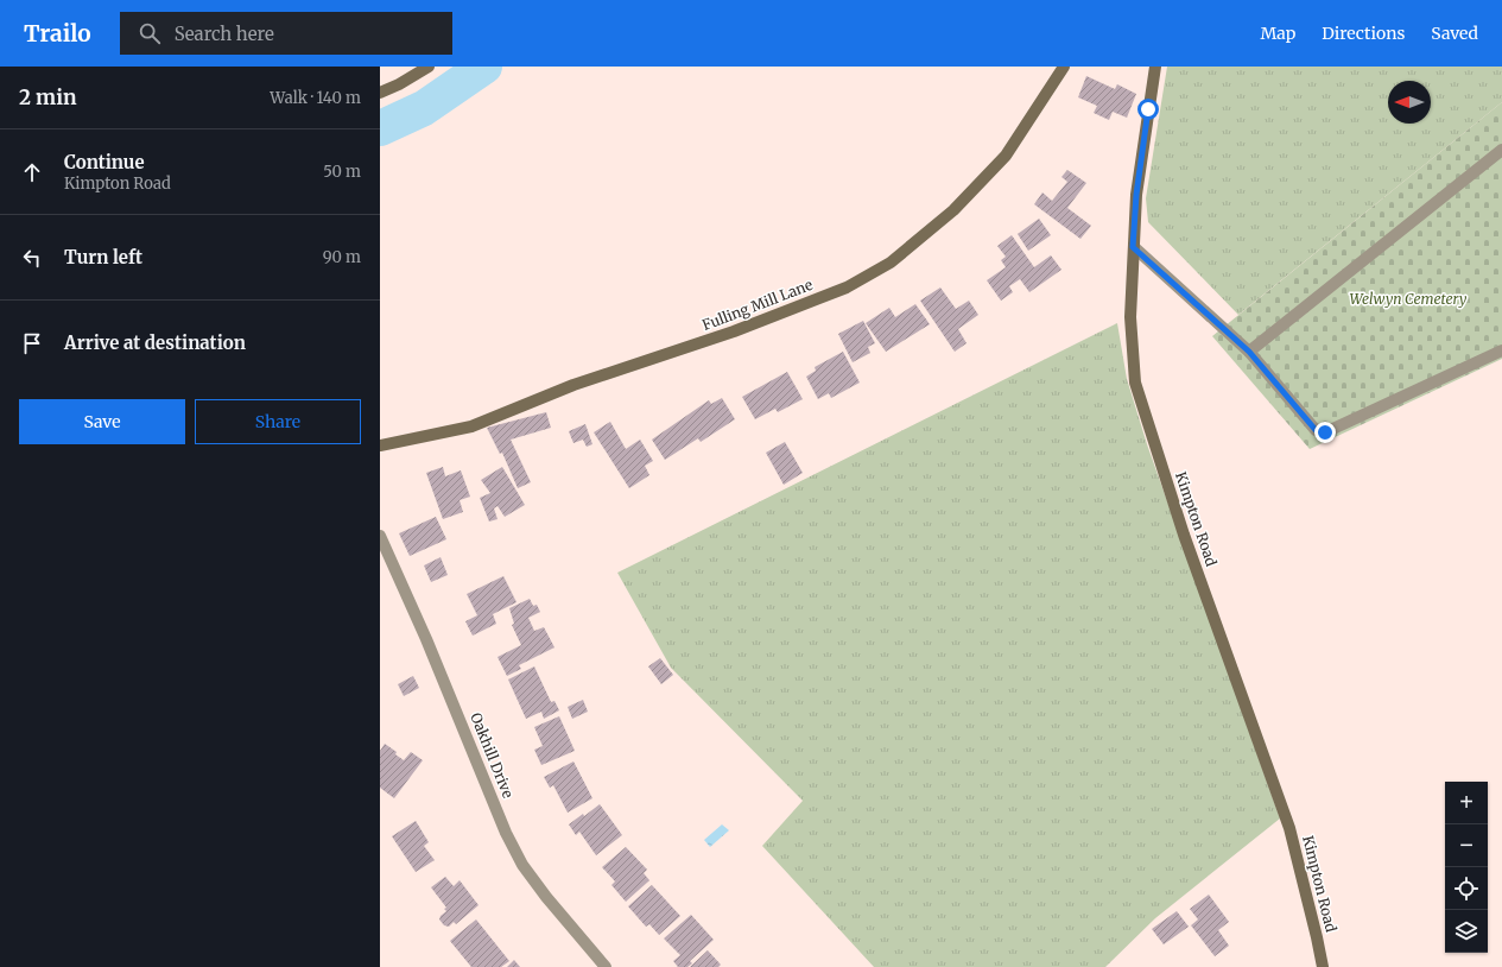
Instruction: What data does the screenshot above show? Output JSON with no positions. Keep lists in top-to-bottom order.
{
  "streets": {
    "street": ["Fulling Mill Lane", "Kimpton Road", "Oakhill Drive"]
  },
  "parks": ["Welwyn Cemetery"],
  "north": "left",
  "page": {
    "header": "Trailo",
    "search": "Search here",
    "nav": ["Map", "Directions", "Saved"],
    "heading": ["2 min", "Walk · 140 m"],
    "list": [
      ["Continue", "Kimpton Road", "50 m"],
      ["Turn left", "90 m"],
      "Arrive at destination"
    ],
    "buttons": ["Save", "Share"],
    "map_buttons": ["+", "−"]
  }
}
